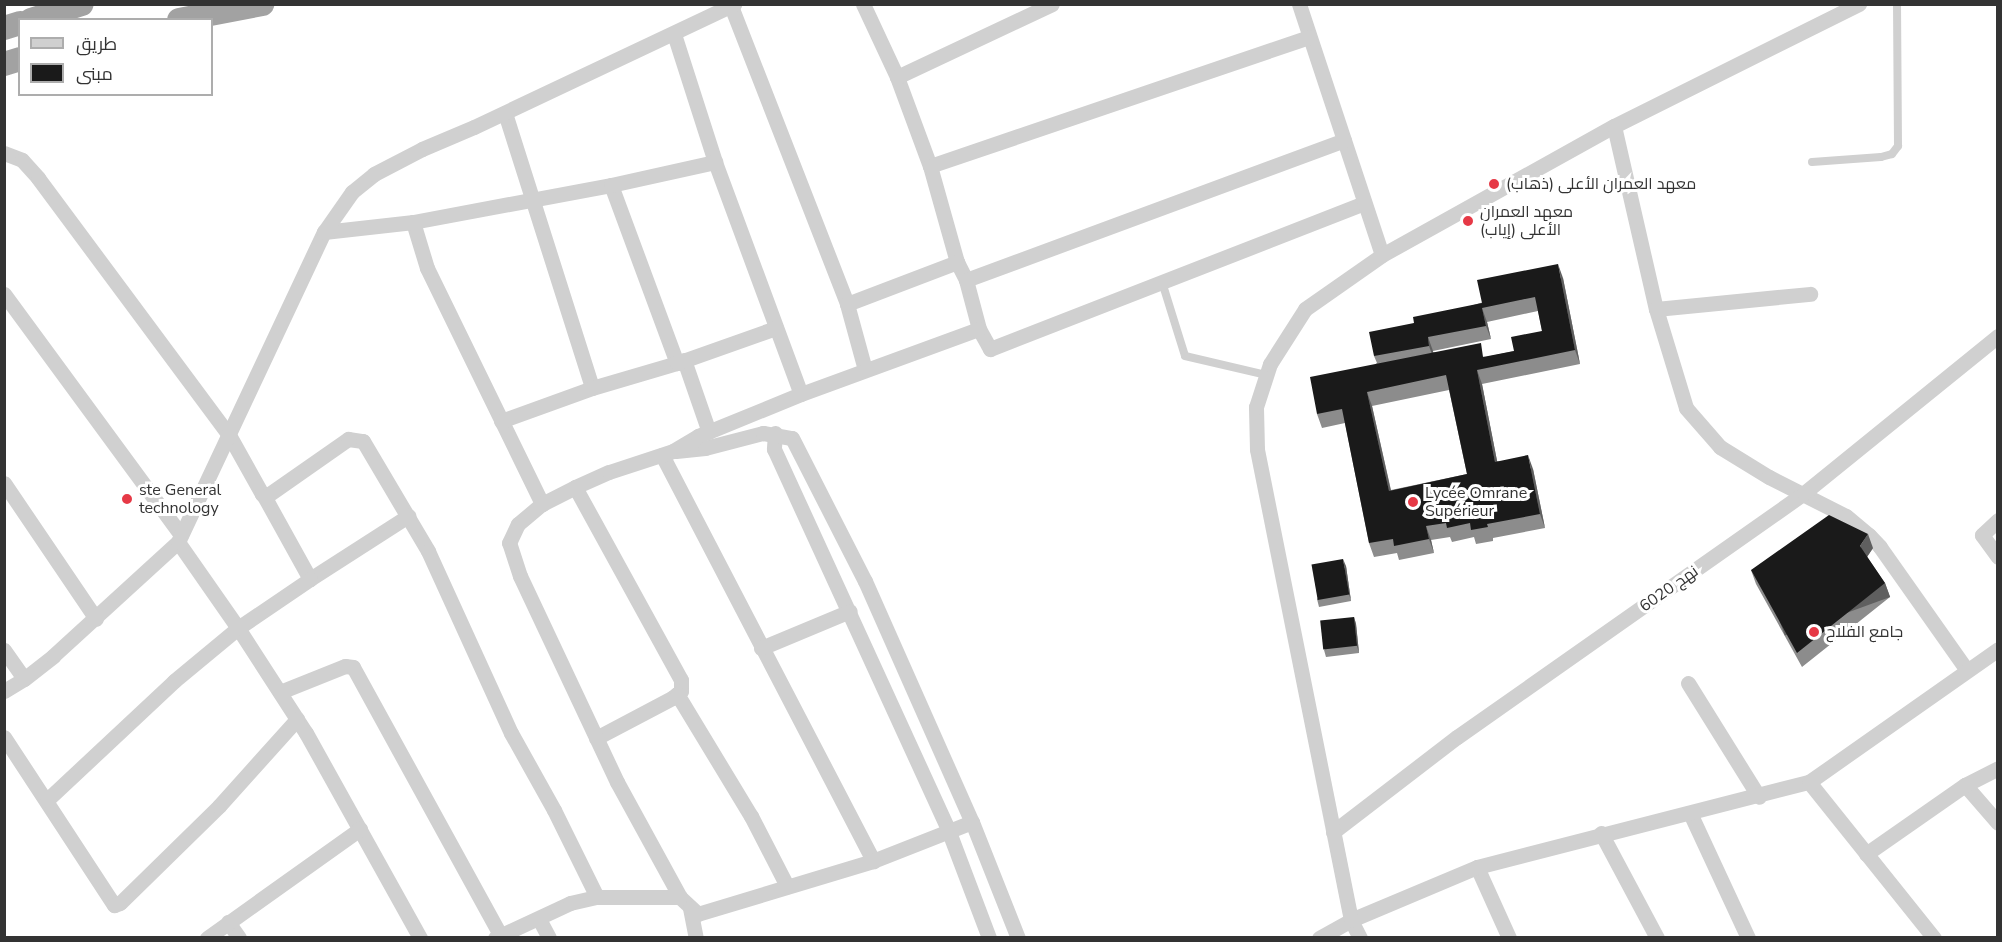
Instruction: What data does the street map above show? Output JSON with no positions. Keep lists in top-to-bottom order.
{
  "streets": {
    "street": ["نهج 6020"]
  },
  "places": [
    "معهد العمران الأعلى (ذهاب)",
    "معهد العمران الأعلى (إياب)",
    "ste General technology",
    "Lycée Omrane Supérieur",
    "جامع الفلاح"
  ],
  "legend": ["طريق", "مبنى"]
}
